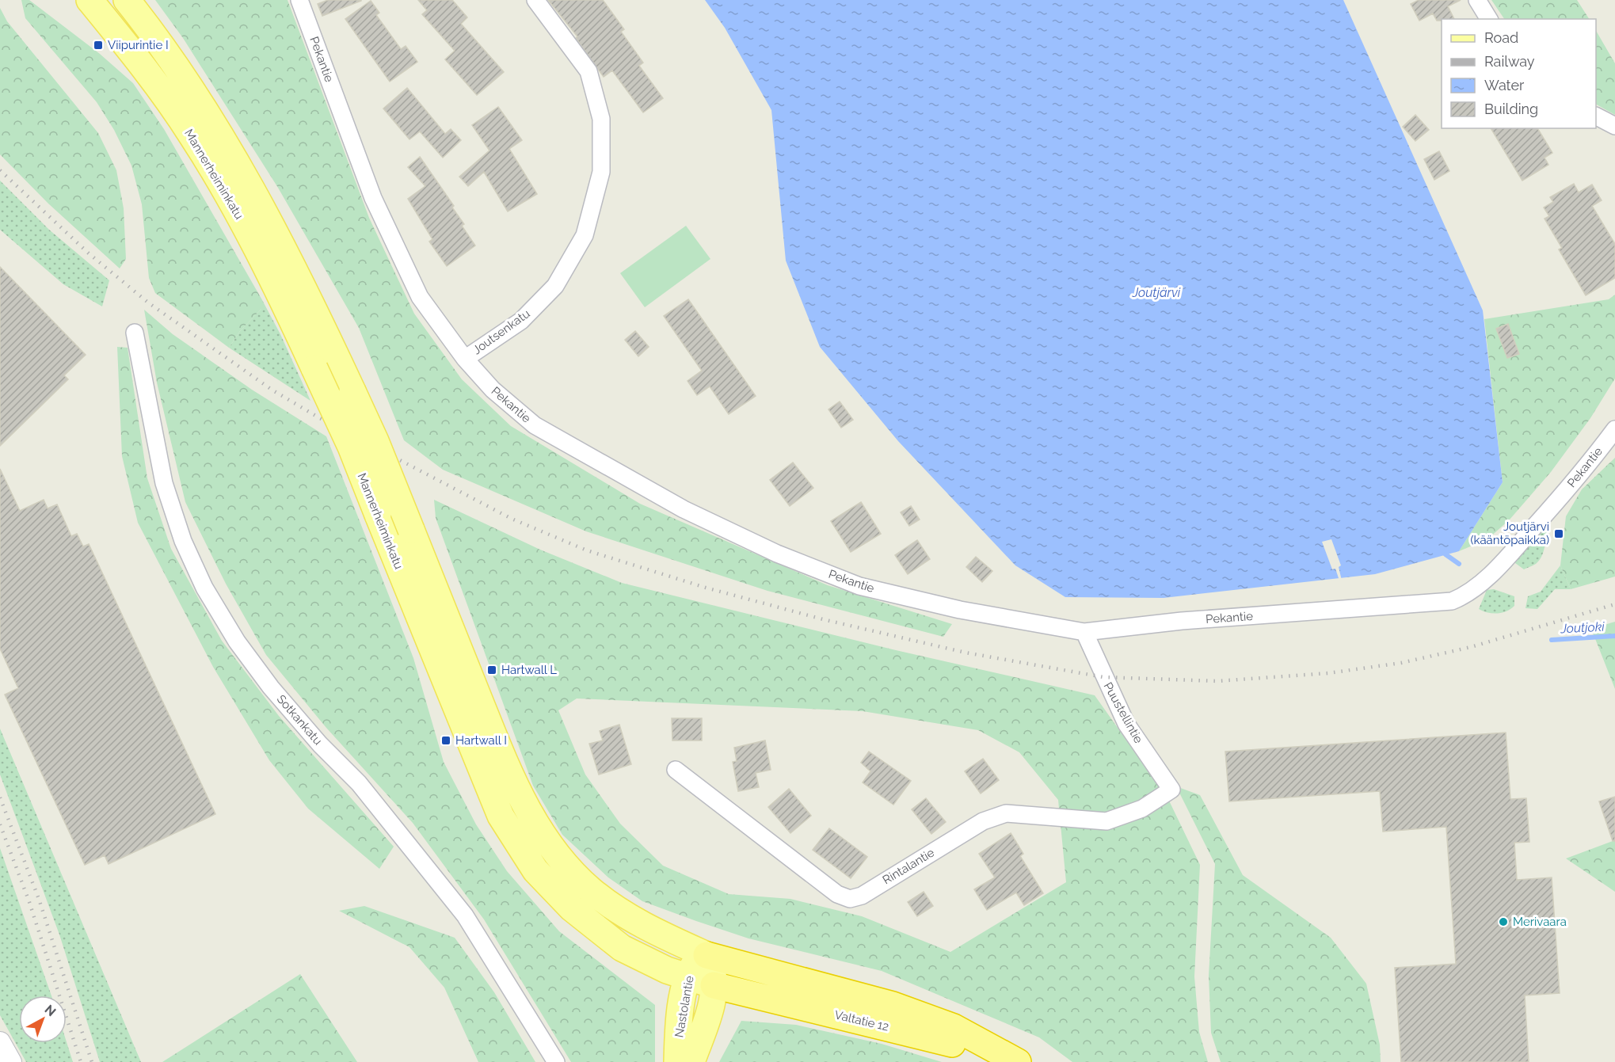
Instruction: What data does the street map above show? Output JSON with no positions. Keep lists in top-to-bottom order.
{
  "streets": {
    "highway": ["Valtatie 12"],
    "main road": ["Mannerheiminkatu", "Nastolantie"],
    "street": [
      "Pekantie",
      "Joutsenkatu",
      "Puustellintie",
      "Sotkankatu",
      "Rintalantie"
    ]
  },
  "crossings": [
    ["Pekantie", "Joutsenkatu"],
    ["Pekantie", "Puustellintie"],
    ["Mannerheiminkatu", "Nastolantie"],
    ["Mannerheiminkatu", "Valtatie 12"],
    ["Puustellintie", "Rintalantie"],
    ["Nastolantie", "Valtatie 12"]
  ],
  "water": ["Joutjärvi", "Joutjoki"],
  "places": {
    "transit": [
      "Viipurintie I",
      "Joutjärvi (kääntöpaikka)",
      "Hartwall L",
      "Hartwall I"
    ],
    "other": ["Merivaara"]
  },
  "legend": [
    "Road",
    "Railway",
    "Water",
    "Building"
  ],
  "north": "top right"
}
